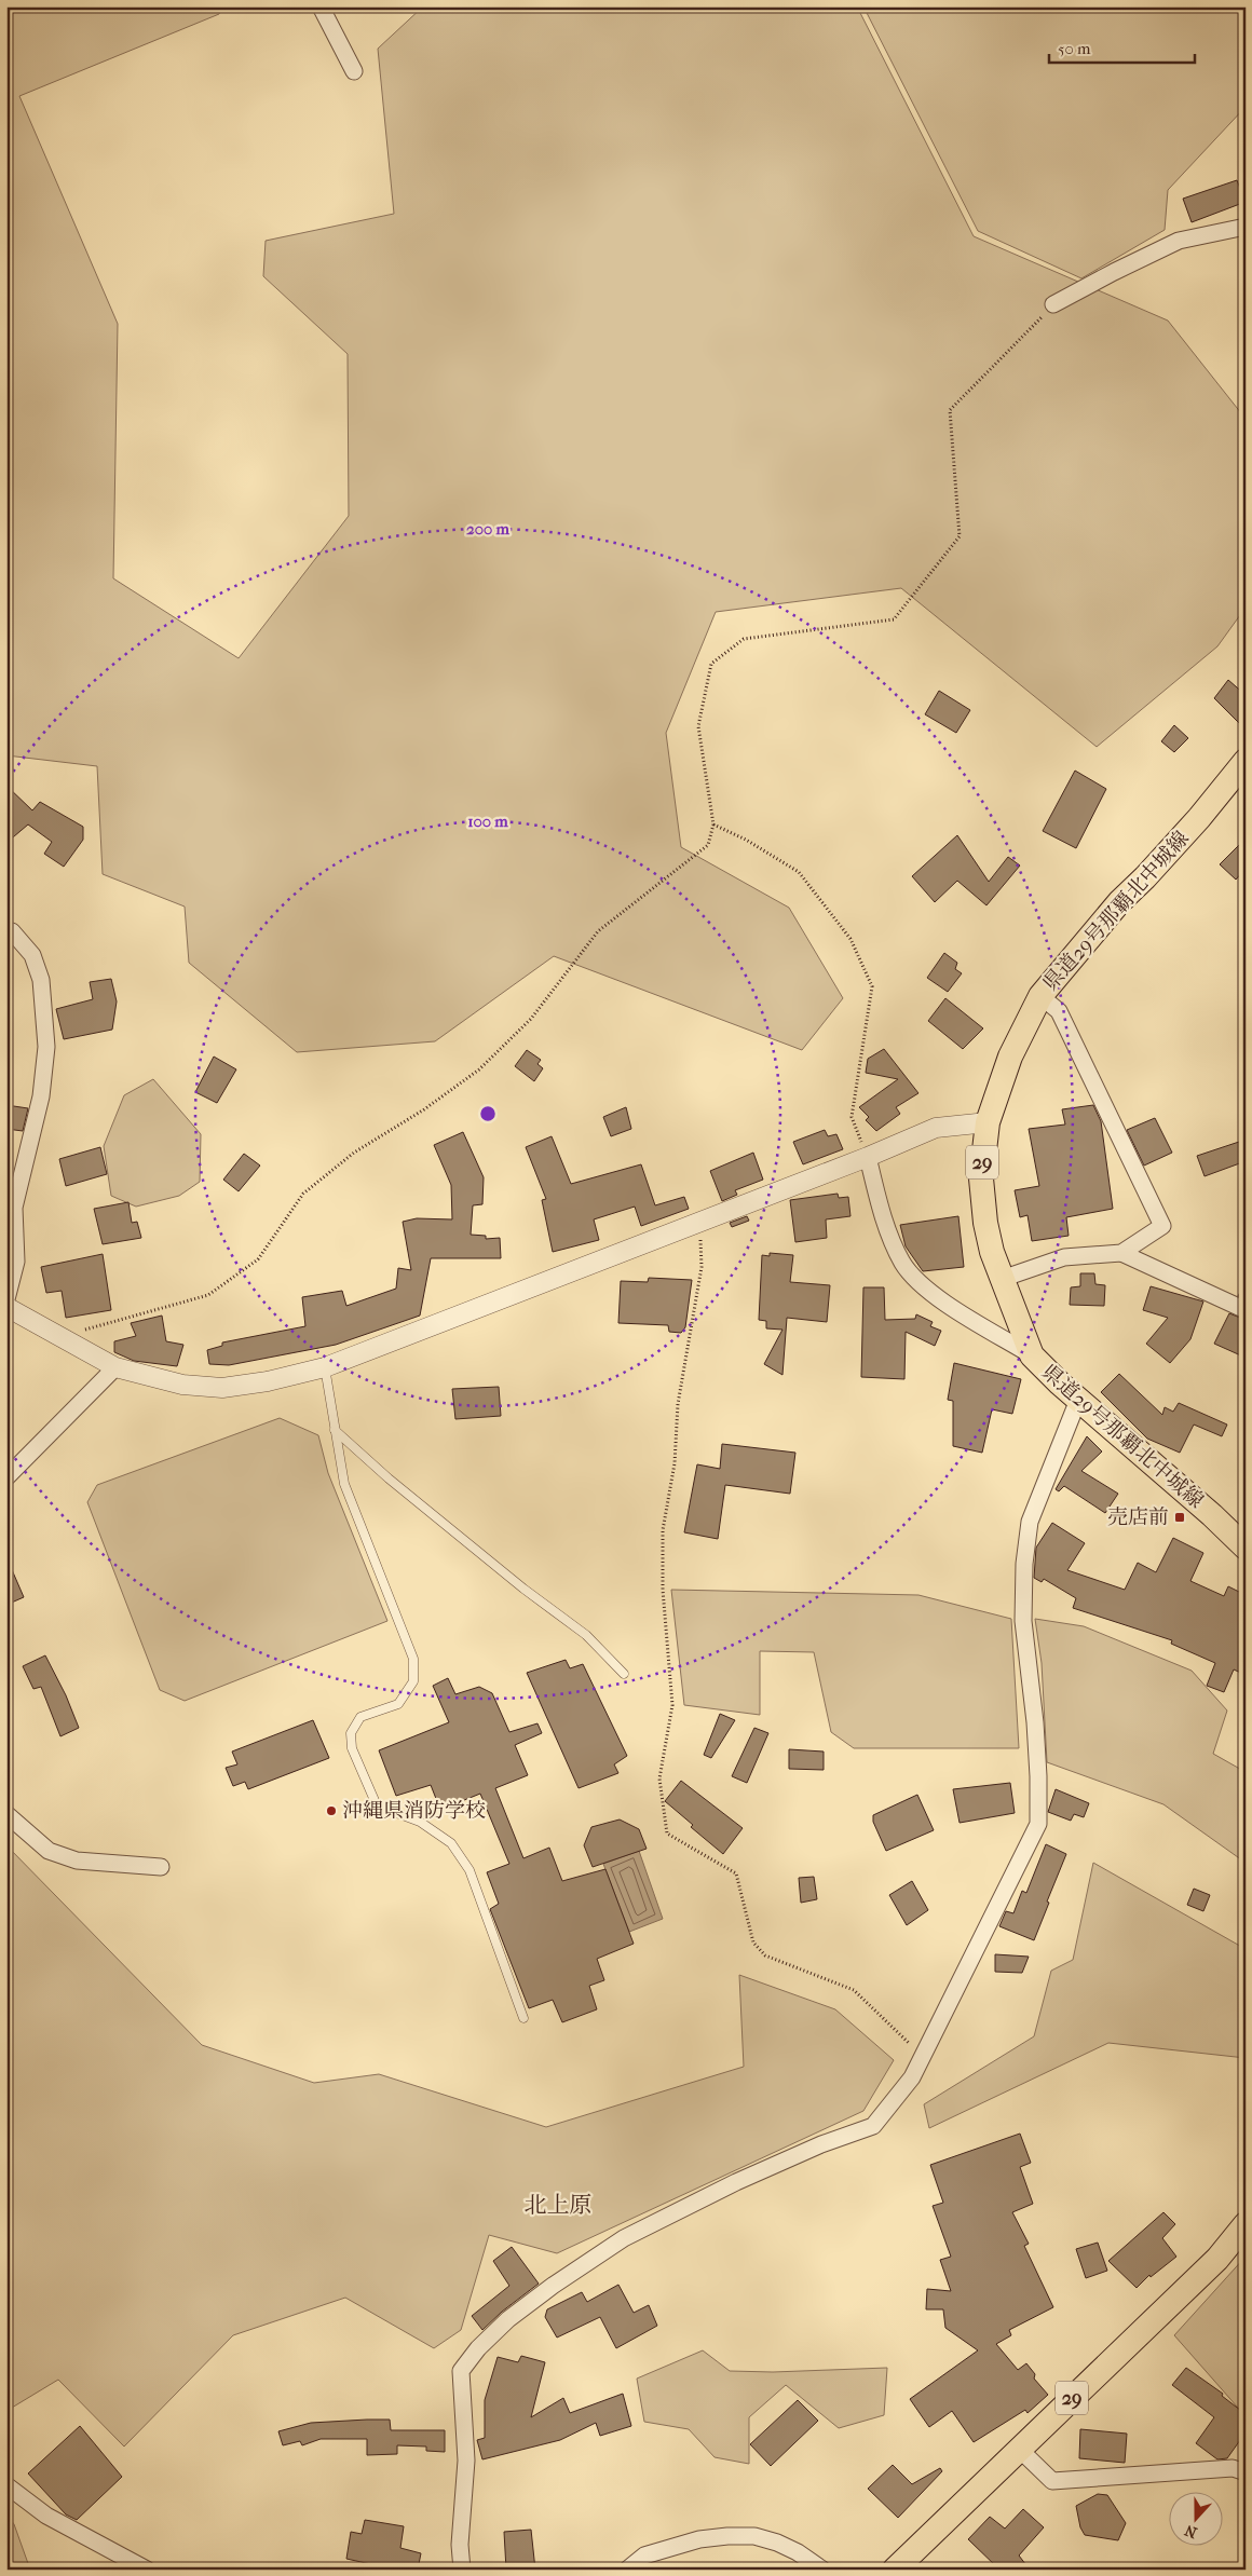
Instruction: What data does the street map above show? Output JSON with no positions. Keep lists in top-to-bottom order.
{
  "streets": {
    "main road": ["県道29号那覇北中城線", "29"]
  },
  "districts": ["北上原"],
  "places": {
    "transit": ["売店前"],
    "other": ["沖縄県消防学校"]
  },
  "scale_bar": "50 m",
  "north": "bottom",
  "rings": ["200 m", "100 m"]
}
